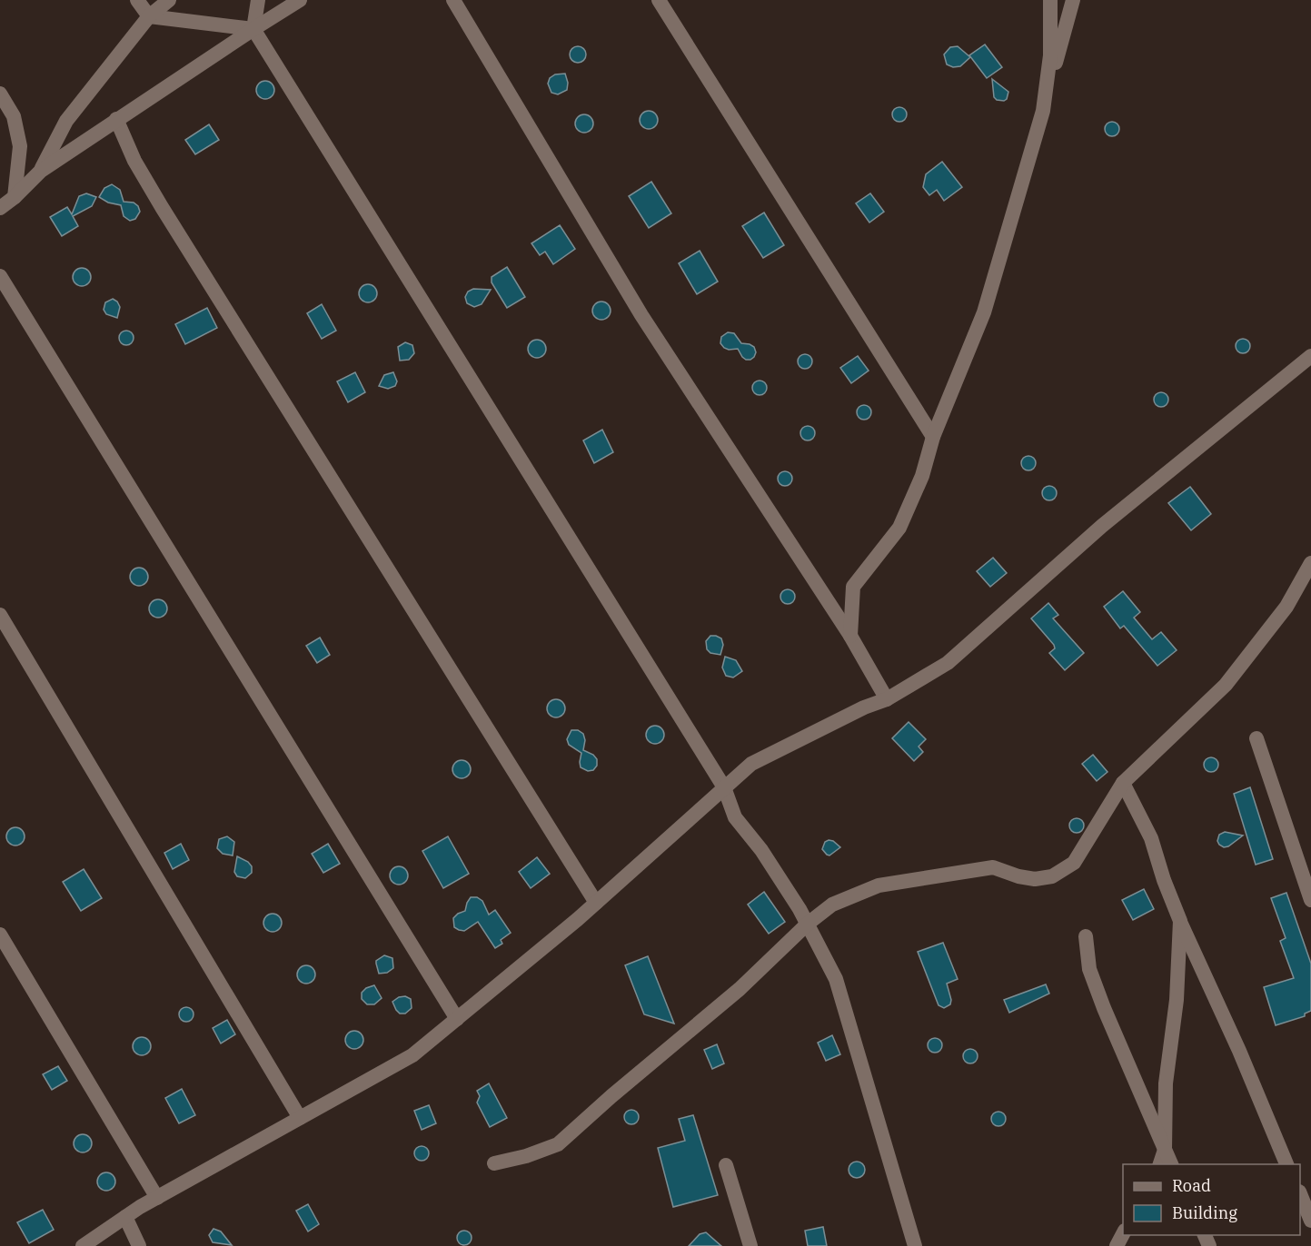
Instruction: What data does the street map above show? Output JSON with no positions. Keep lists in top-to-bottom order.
{
  "legend": ["Road", "Building"]
}
